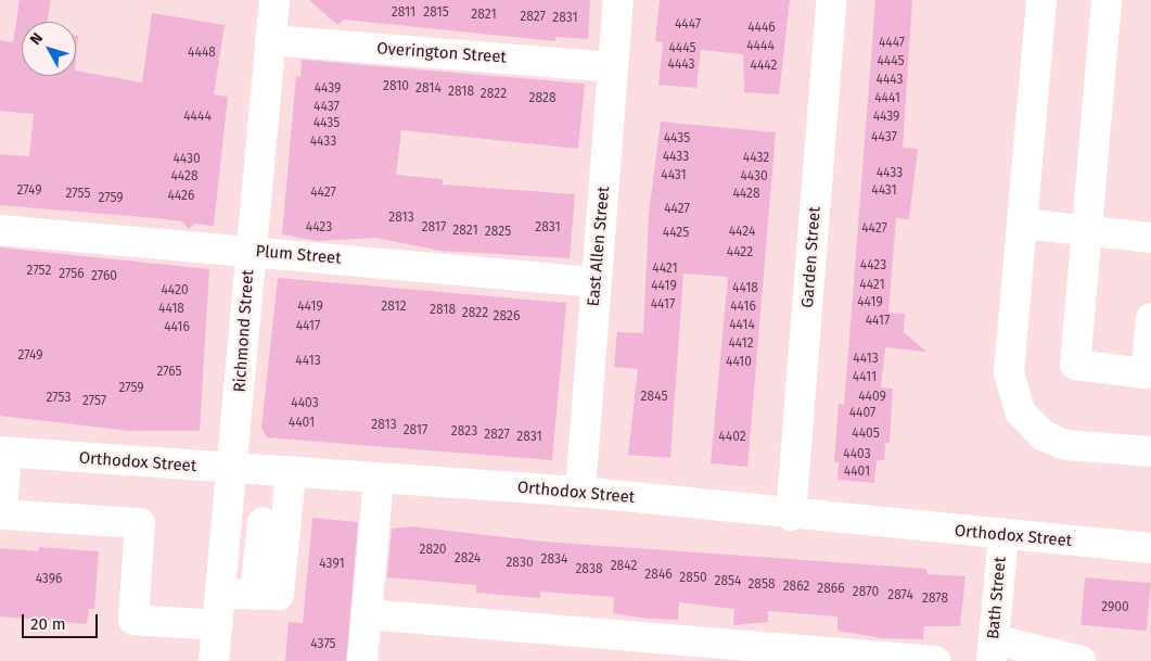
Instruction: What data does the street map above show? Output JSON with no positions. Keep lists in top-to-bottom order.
{
  "streets": {
    "street": [
      "Overington Street",
      "East Allen Street",
      "Plum Street",
      "Garden Street",
      "Richmond Street",
      "Orthodox Street",
      "Bath Street"
    ]
  },
  "crossings": [
    ["Overington Street", "East Allen Street"],
    ["Overington Street", "Richmond Street"],
    ["East Allen Street", "Plum Street"],
    ["East Allen Street", "Orthodox Street"],
    ["Plum Street", "Richmond Street"],
    ["Garden Street", "Orthodox Street"],
    ["Richmond Street", "Orthodox Street"],
    ["Orthodox Street", "Bath Street"]
  ],
  "house_numbers": [
    "2811",
    "2815",
    "2821",
    "2827",
    "2831",
    "4447",
    "4446",
    "4447",
    "4444",
    "4445",
    "4448",
    "4445",
    "4443",
    "4442",
    "4443",
    "2810",
    "4439",
    "2814",
    "2818",
    "2822",
    "2828",
    "4441",
    "4437",
    "4444",
    "4439",
    "4435",
    "4437",
    "4435",
    "4433",
    "4433",
    "4432",
    "4430",
    "4433",
    "4431",
    "4428",
    "4430",
    "2749",
    "4431",
    "4427",
    "2755",
    "4428",
    "4426",
    "2759",
    "4427",
    "2813",
    "4423",
    "2817",
    "2831",
    "4427",
    "2821",
    "2825",
    "4424",
    "4425",
    "4422",
    "4423",
    "4421",
    "2752",
    "2756",
    "2760",
    "4421",
    "4419",
    "4418",
    "4420",
    "4419",
    "4417",
    "4419",
    "2812",
    "4416",
    "4418",
    "2818",
    "2822",
    "2826",
    "4417",
    "4414",
    "4417",
    "4416",
    "4412",
    "2749",
    "4413",
    "4413",
    "4410",
    "2765",
    "4411",
    "2759",
    "2845",
    "4409",
    "2753",
    "2757",
    "4403",
    "4407",
    "4401",
    "2813",
    "2817",
    "2823",
    "4405",
    "2827",
    "2831",
    "4402",
    "4403",
    "4401",
    "2820",
    "2824",
    "2834",
    "2830",
    "4391",
    "2842",
    "2838",
    "2846",
    "2850",
    "4396",
    "2854",
    "2858",
    "2862",
    "2866",
    "2870",
    "2874",
    "2878",
    "2900",
    "4375"
  ],
  "scale_bar": "20 m",
  "north": "top left"
}
